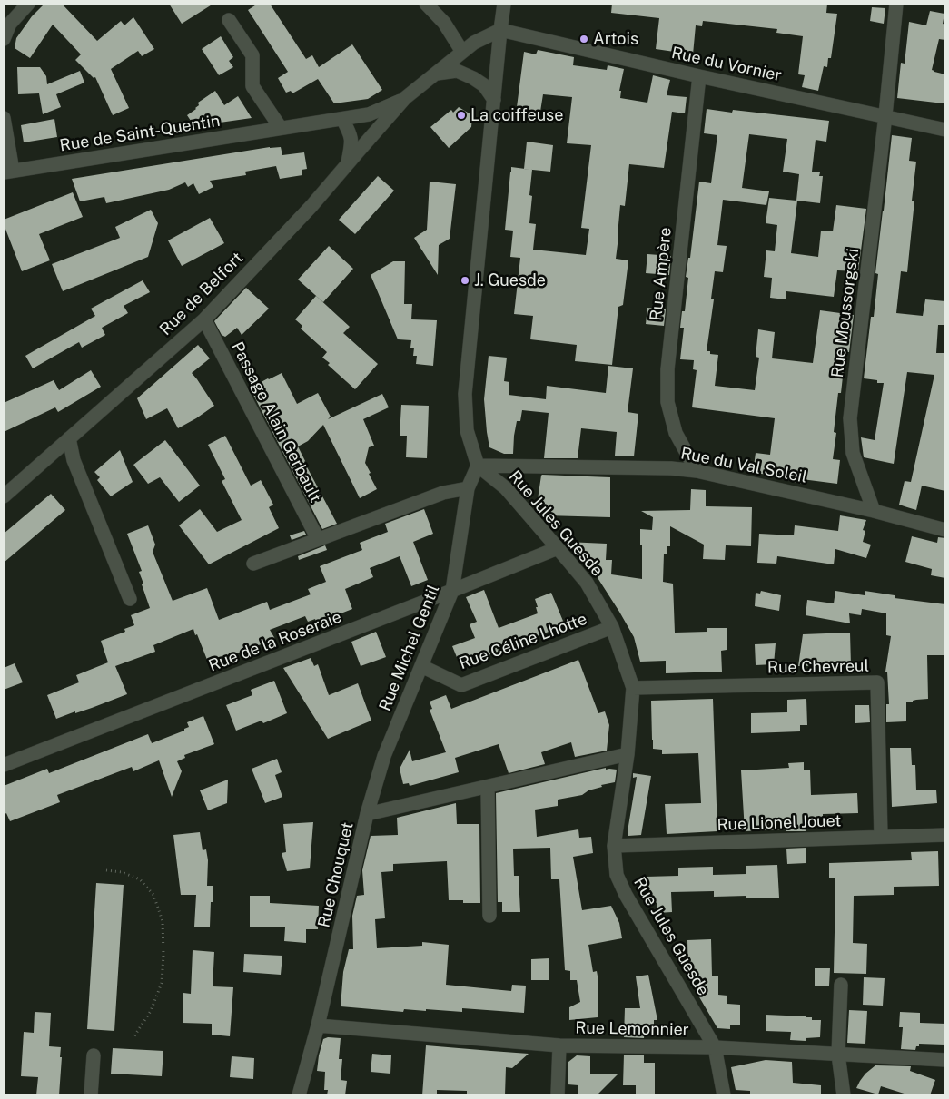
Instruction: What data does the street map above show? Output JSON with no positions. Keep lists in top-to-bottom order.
{
  "streets": {
    "street": [
      "Rue du Vornier",
      "Rue de Saint-Quentin",
      "Rue Ampère",
      "Rue de Belfort",
      "Rue Moussorgski",
      "Passage Alain Gerbault",
      "Rue du Val Soleil",
      "Rue Jules Guesde",
      "Rue de la Roseraie",
      "Rue Céline Lhotte",
      "Rue Michel Gentil",
      "Rue Chevreul",
      "Rue Lionel Jouet",
      "Rue Chouquet",
      "Rue Lemonnier"
    ]
  },
  "crossings": [
    ["Rue du Vornier", "Rue Ampère"],
    ["Rue du Vornier", "Rue de Belfort"],
    ["Rue du Vornier", "Rue Moussorgski"],
    ["Rue de Saint-Quentin", "Rue de Belfort"],
    ["Rue Ampère", "Rue du Val Soleil"],
    ["Rue de Belfort", "Passage Alain Gerbault"],
    ["Rue Moussorgski", "Rue du Val Soleil"],
    ["Rue du Val Soleil", "Rue Jules Guesde"],
    ["Rue du Val Soleil", "Rue Michel Gentil"],
    ["Rue Jules Guesde", "Rue de la Roseraie"],
    ["Rue Jules Guesde", "Rue Céline Lhotte"],
    ["Rue Jules Guesde", "Rue Michel Gentil"],
    ["Rue Jules Guesde", "Rue Chevreul"],
    ["Rue Jules Guesde", "Rue Lionel Jouet"],
    ["Rue Jules Guesde", "Rue Chouquet"],
    ["Rue Jules Guesde", "Rue Lemonnier"],
    ["Rue de la Roseraie", "Rue Michel Gentil"],
    ["Rue Céline Lhotte", "Rue Michel Gentil"],
    ["Rue Michel Gentil", "Rue Chouquet"],
    ["Rue Chevreul", "Rue Lionel Jouet"],
    ["Rue Chouquet", "Rue Lemonnier"]
  ],
  "places": ["Artois", "La coiffeuse", "J. Guesde"]
}
